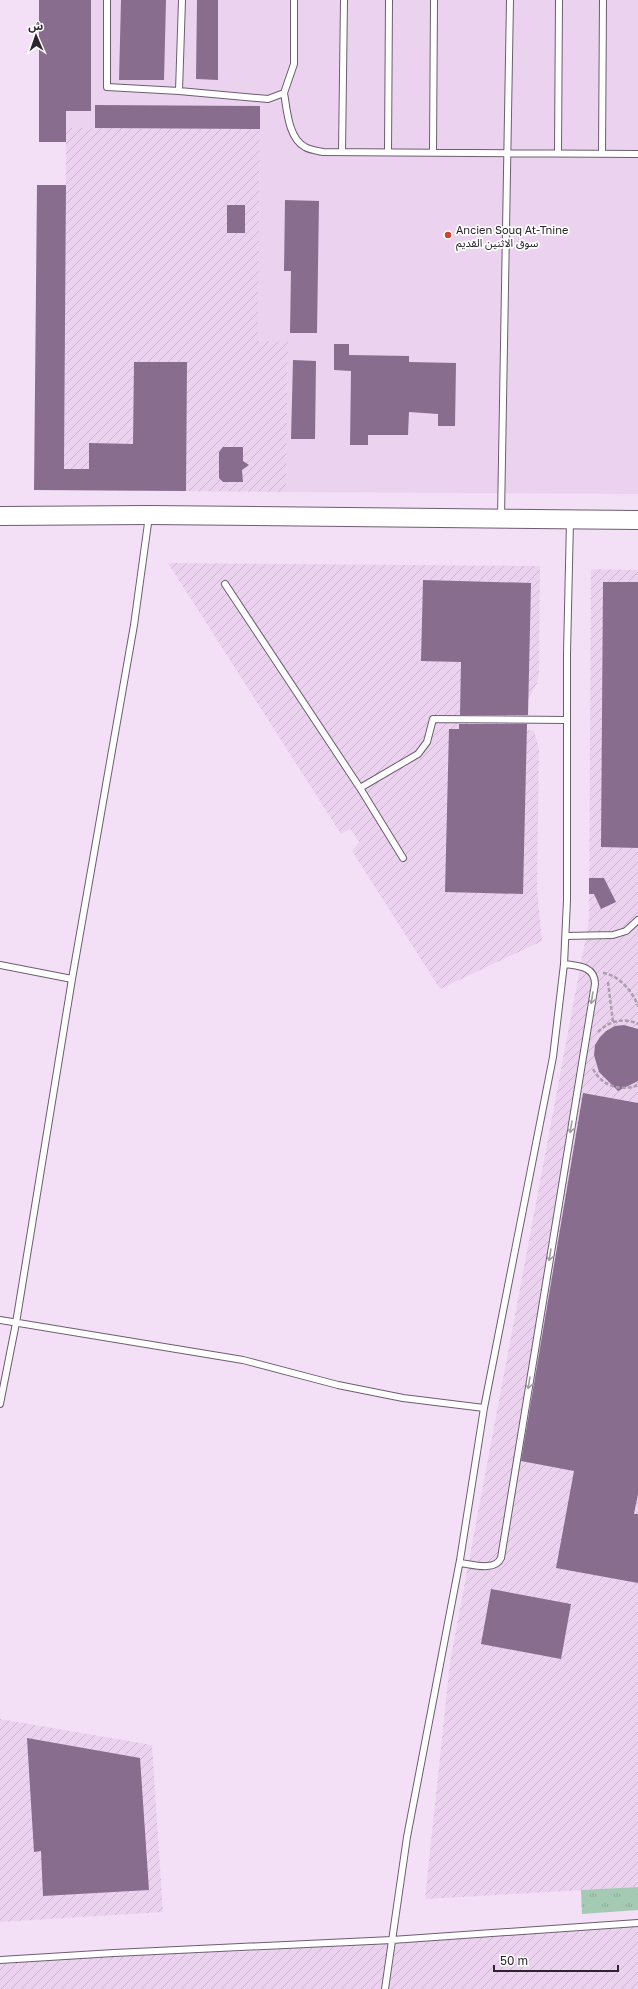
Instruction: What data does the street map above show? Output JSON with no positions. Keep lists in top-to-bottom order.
{
  "places": ["Ancien Souq At-Tnine سوق الاثنين القديم"],
  "scale_bar": "50 m",
  "north": "top"
}
